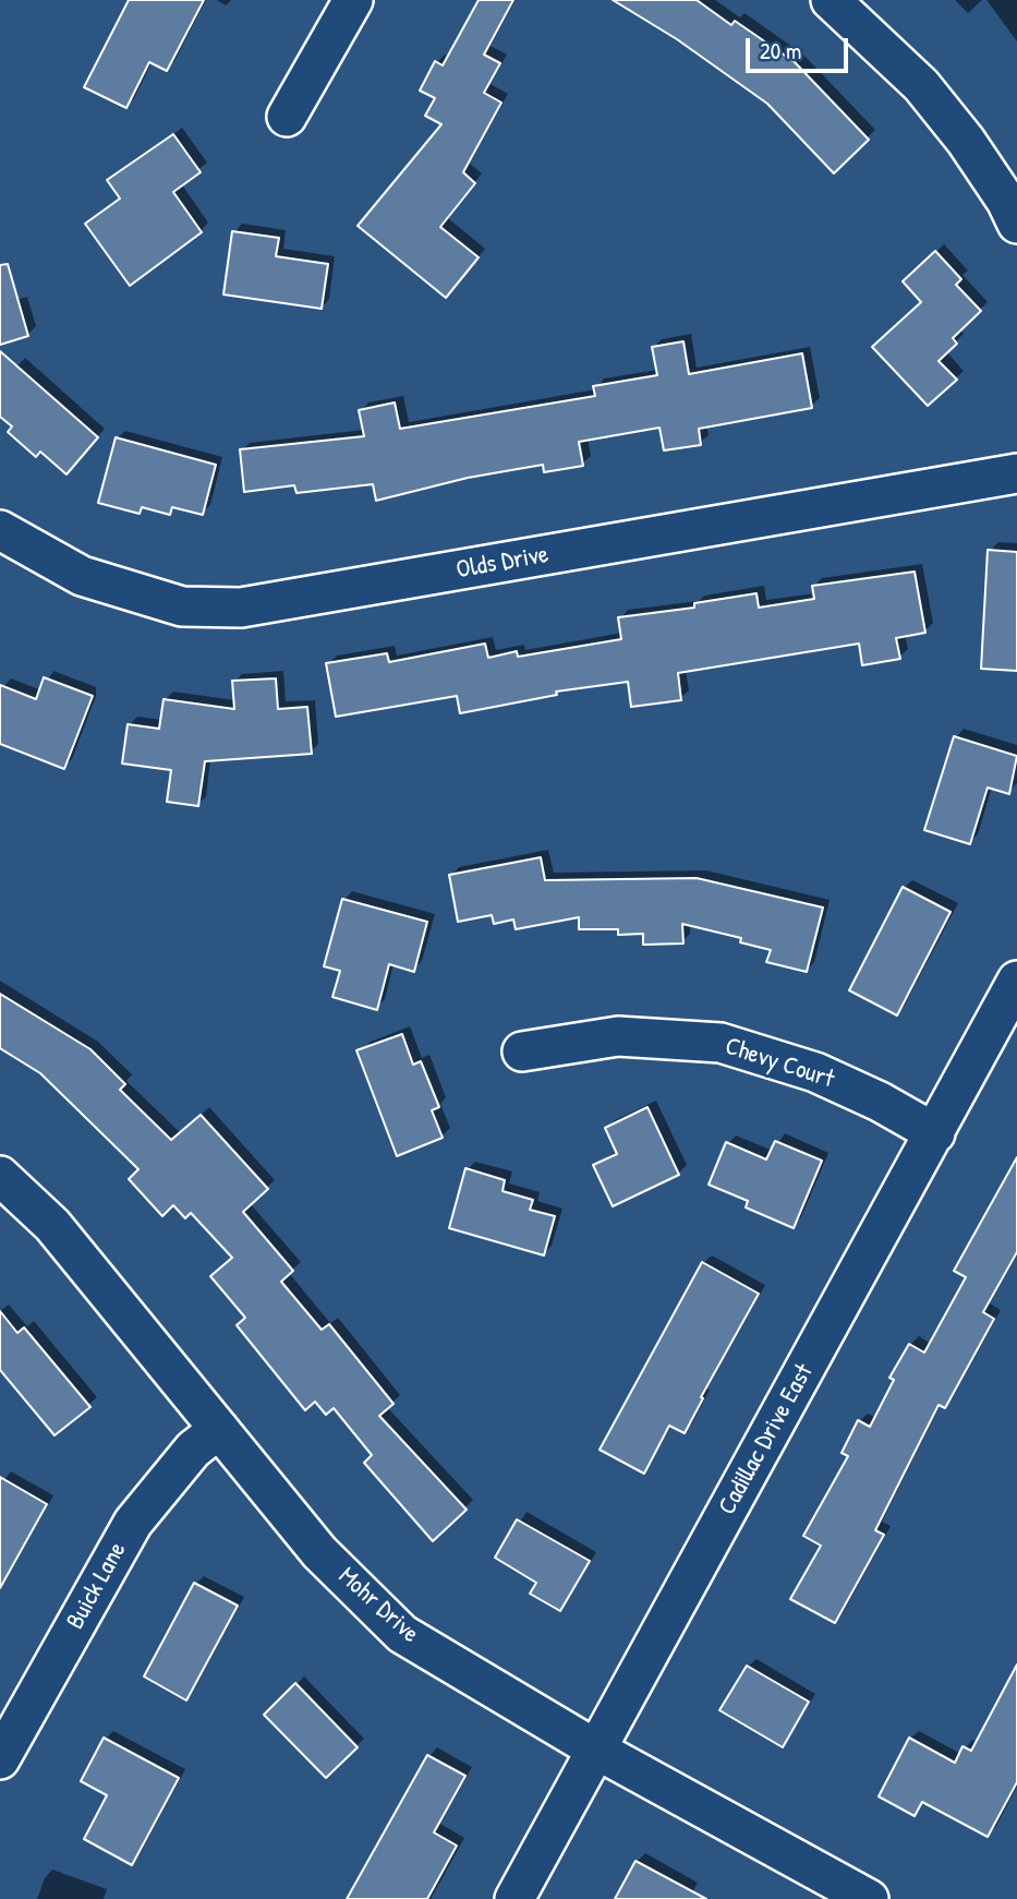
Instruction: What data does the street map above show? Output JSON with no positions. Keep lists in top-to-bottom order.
{
  "streets": {
    "street": [
      "Olds Drive",
      "Chevy Court",
      "Cadillac Drive East",
      "Buick Lane",
      "Mohr Drive"
    ]
  },
  "crossings": [
    ["Chevy Court", "Cadillac Drive East"],
    ["Cadillac Drive East", "Mohr Drive"],
    ["Buick Lane", "Mohr Drive"]
  ],
  "scale_bar": "20 m"
}
